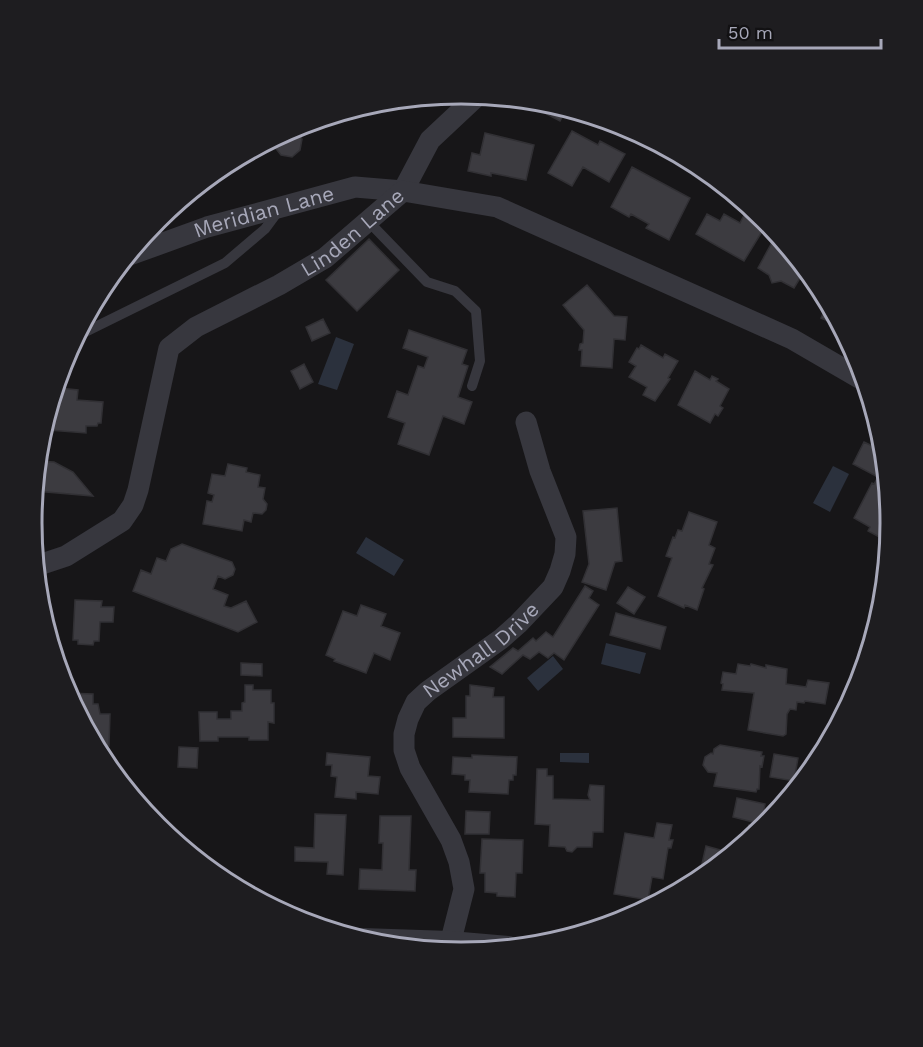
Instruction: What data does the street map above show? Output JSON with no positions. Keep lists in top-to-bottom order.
{
  "streets": {
    "street": ["Meridian Lane", "Linden Lane", "Newhall Drive"]
  },
  "crossings": [
    ["Meridian Lane", "Linden Lane"]
  ],
  "scale_bar": "50 m"
}
